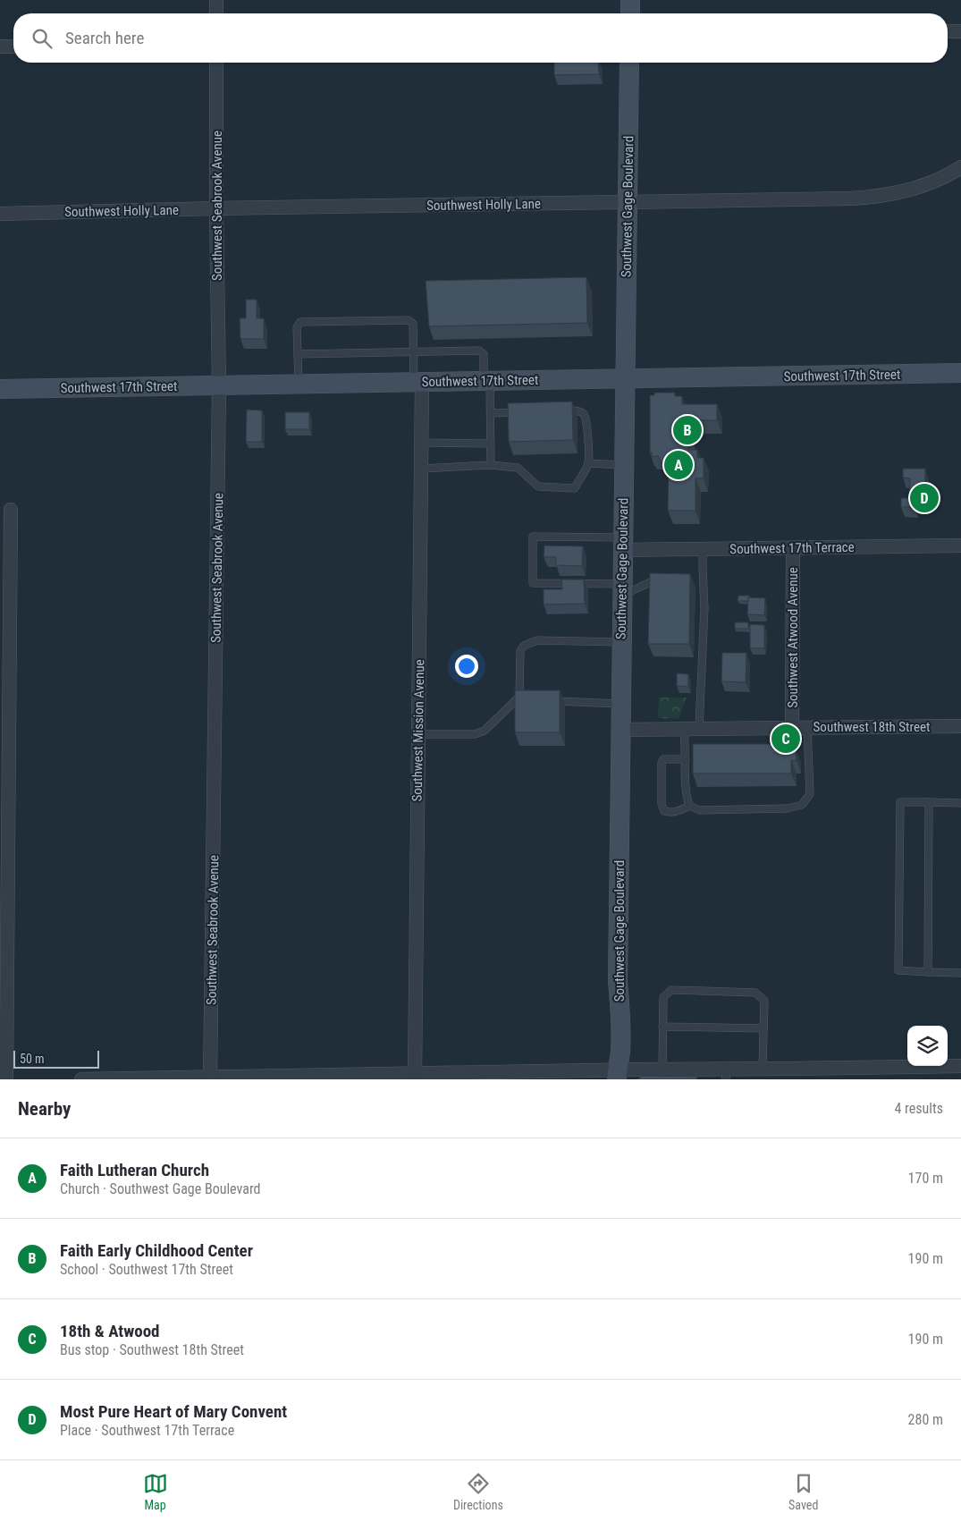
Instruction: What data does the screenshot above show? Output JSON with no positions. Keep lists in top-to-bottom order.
{
  "streets": {
    "main road": ["Southwest Gage Boulevard", "Southwest 17th Street"],
    "street": [
      "Southwest Holly Lane",
      "Southwest Seabrook Avenue",
      "Southwest 17th Terrace",
      "Southwest Atwood Avenue",
      "Southwest 18th Street",
      "Southwest Mission Avenue"
    ]
  },
  "crossings": [
    ["Southwest Holly Lane", "Southwest Seabrook Avenue"],
    ["Southwest Holly Lane", "Southwest Gage Boulevard"],
    ["Southwest Seabrook Avenue", "Southwest 17th Street"],
    ["Southwest Gage Boulevard", "Southwest 17th Street"],
    ["Southwest Gage Boulevard", "Southwest 17th Terrace"],
    ["Southwest Gage Boulevard", "Southwest 18th Street"],
    ["Southwest 17th Street", "Southwest Mission Avenue"],
    ["Southwest 17th Terrace", "Southwest Atwood Avenue"],
    ["Southwest Atwood Avenue", "Southwest 18th Street"]
  ],
  "scale_bar": "50 m",
  "page": {
    "search": "Search here",
    "pins": [
      "B",
      "A",
      "D",
      "C"
    ],
    "scale": "50 m",
    "heading": ["Nearby", "4 results"],
    "list": [
      {
        "mark": "A",
        "name": "Faith Lutheran Church",
        "note": "Church · Southwest Gage Boulevard",
        "value": "170 m"
      },
      {
        "mark": "B",
        "name": "Faith Early Childhood Center",
        "note": "School · Southwest 17th Street",
        "value": "190 m"
      },
      {
        "mark": "C",
        "name": "18th & Atwood",
        "note": "Bus stop · Southwest 18th Street",
        "value": "190 m"
      },
      {
        "mark": "D",
        "name": "Most Pure Heart of Mary Convent",
        "note": "Place · Southwest 17th Terrace",
        "value": "280 m"
      }
    ],
    "nav": ["Map", "Directions", "Saved"]
  }
}
